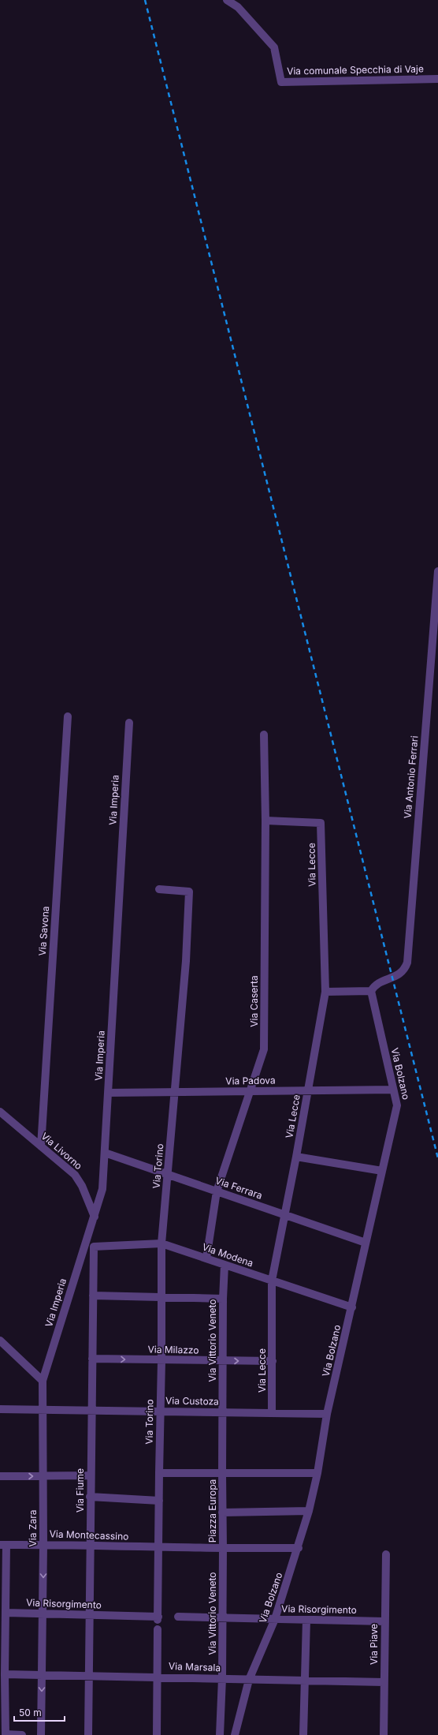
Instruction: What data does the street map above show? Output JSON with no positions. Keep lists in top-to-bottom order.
{
  "streets": {
    "street": [
      "Via comunale Specchia di Vaje",
      "Via Antonio Ferrari",
      "Via Imperia",
      "Via Lecce",
      "Via Savona",
      "Via Caserta",
      "Via Bolzano",
      "Via Padova",
      "Via Livorno",
      "Via Torino",
      "Via Ferrara",
      "Via Modena",
      "Via Vittorio Veneto",
      "Via Milazzo",
      "Via Custoza",
      "Via Fiume",
      "Piazza Europa",
      "Via Zara",
      "Via Montecassino",
      "Via Risorgimento",
      "Via Piave",
      "Via Marsala"
    ]
  },
  "crossings": [
    ["Via Antonio Ferrari", "Via Bolzano"],
    ["Via Imperia", "Via Padova"],
    ["Via Imperia", "Via Livorno"],
    ["Via Imperia", "Via Ferrara"],
    ["Via Imperia", "Via Zara"],
    ["Via Lecce", "Via Caserta"],
    ["Via Lecce", "Via Padova"],
    ["Via Lecce", "Via Ferrara"],
    ["Via Lecce", "Via Modena"],
    ["Via Lecce", "Via Milazzo"],
    ["Via Lecce", "Via Custoza"],
    ["Via Savona", "Via Livorno"],
    ["Via Caserta", "Via Padova"],
    ["Via Caserta", "Via Ferrara"],
    ["Via Caserta", "Via Modena"],
    ["Via Bolzano", "Via Padova"],
    ["Via Bolzano", "Via Ferrara"],
    ["Via Bolzano", "Via Modena"],
    ["Via Bolzano", "Via Custoza"],
    ["Via Bolzano", "Via Risorgimento"],
    ["Via Bolzano", "Via Marsala"],
    ["Via Padova", "Via Torino"],
    ["Via Torino", "Via Ferrara"],
    ["Via Torino", "Via Modena"],
    ["Via Torino", "Via Milazzo"],
    ["Via Torino", "Via Custoza"],
    ["Via Torino", "Piazza Europa"],
    ["Via Modena", "Via Vittorio Veneto"],
    ["Via Modena", "Via Fiume"],
    ["Via Vittorio Veneto", "Via Milazzo"],
    ["Via Vittorio Veneto", "Via Custoza"],
    ["Via Vittorio Veneto", "Piazza Europa"],
    ["Via Vittorio Veneto", "Via Risorgimento"],
    ["Via Vittorio Veneto", "Via Marsala"],
    ["Via Milazzo", "Via Fiume"],
    ["Via Custoza", "Via Fiume"],
    ["Via Custoza", "Via Zara"],
    ["Via Fiume", "Via Montecassino"],
    ["Via Fiume", "Via Risorgimento"],
    ["Via Fiume", "Via Marsala"],
    ["Piazza Europa", "Via Montecassino"],
    ["Piazza Europa", "Via Risorgimento"],
    ["Via Zara", "Via Montecassino"],
    ["Via Zara", "Via Risorgimento"],
    ["Via Zara", "Via Marsala"],
    ["Via Montecassino", "Via Risorgimento"],
    ["Via Risorgimento", "Via Piave"],
    ["Via Piave", "Via Marsala"]
  ],
  "scale_bar": "50 m"
}
